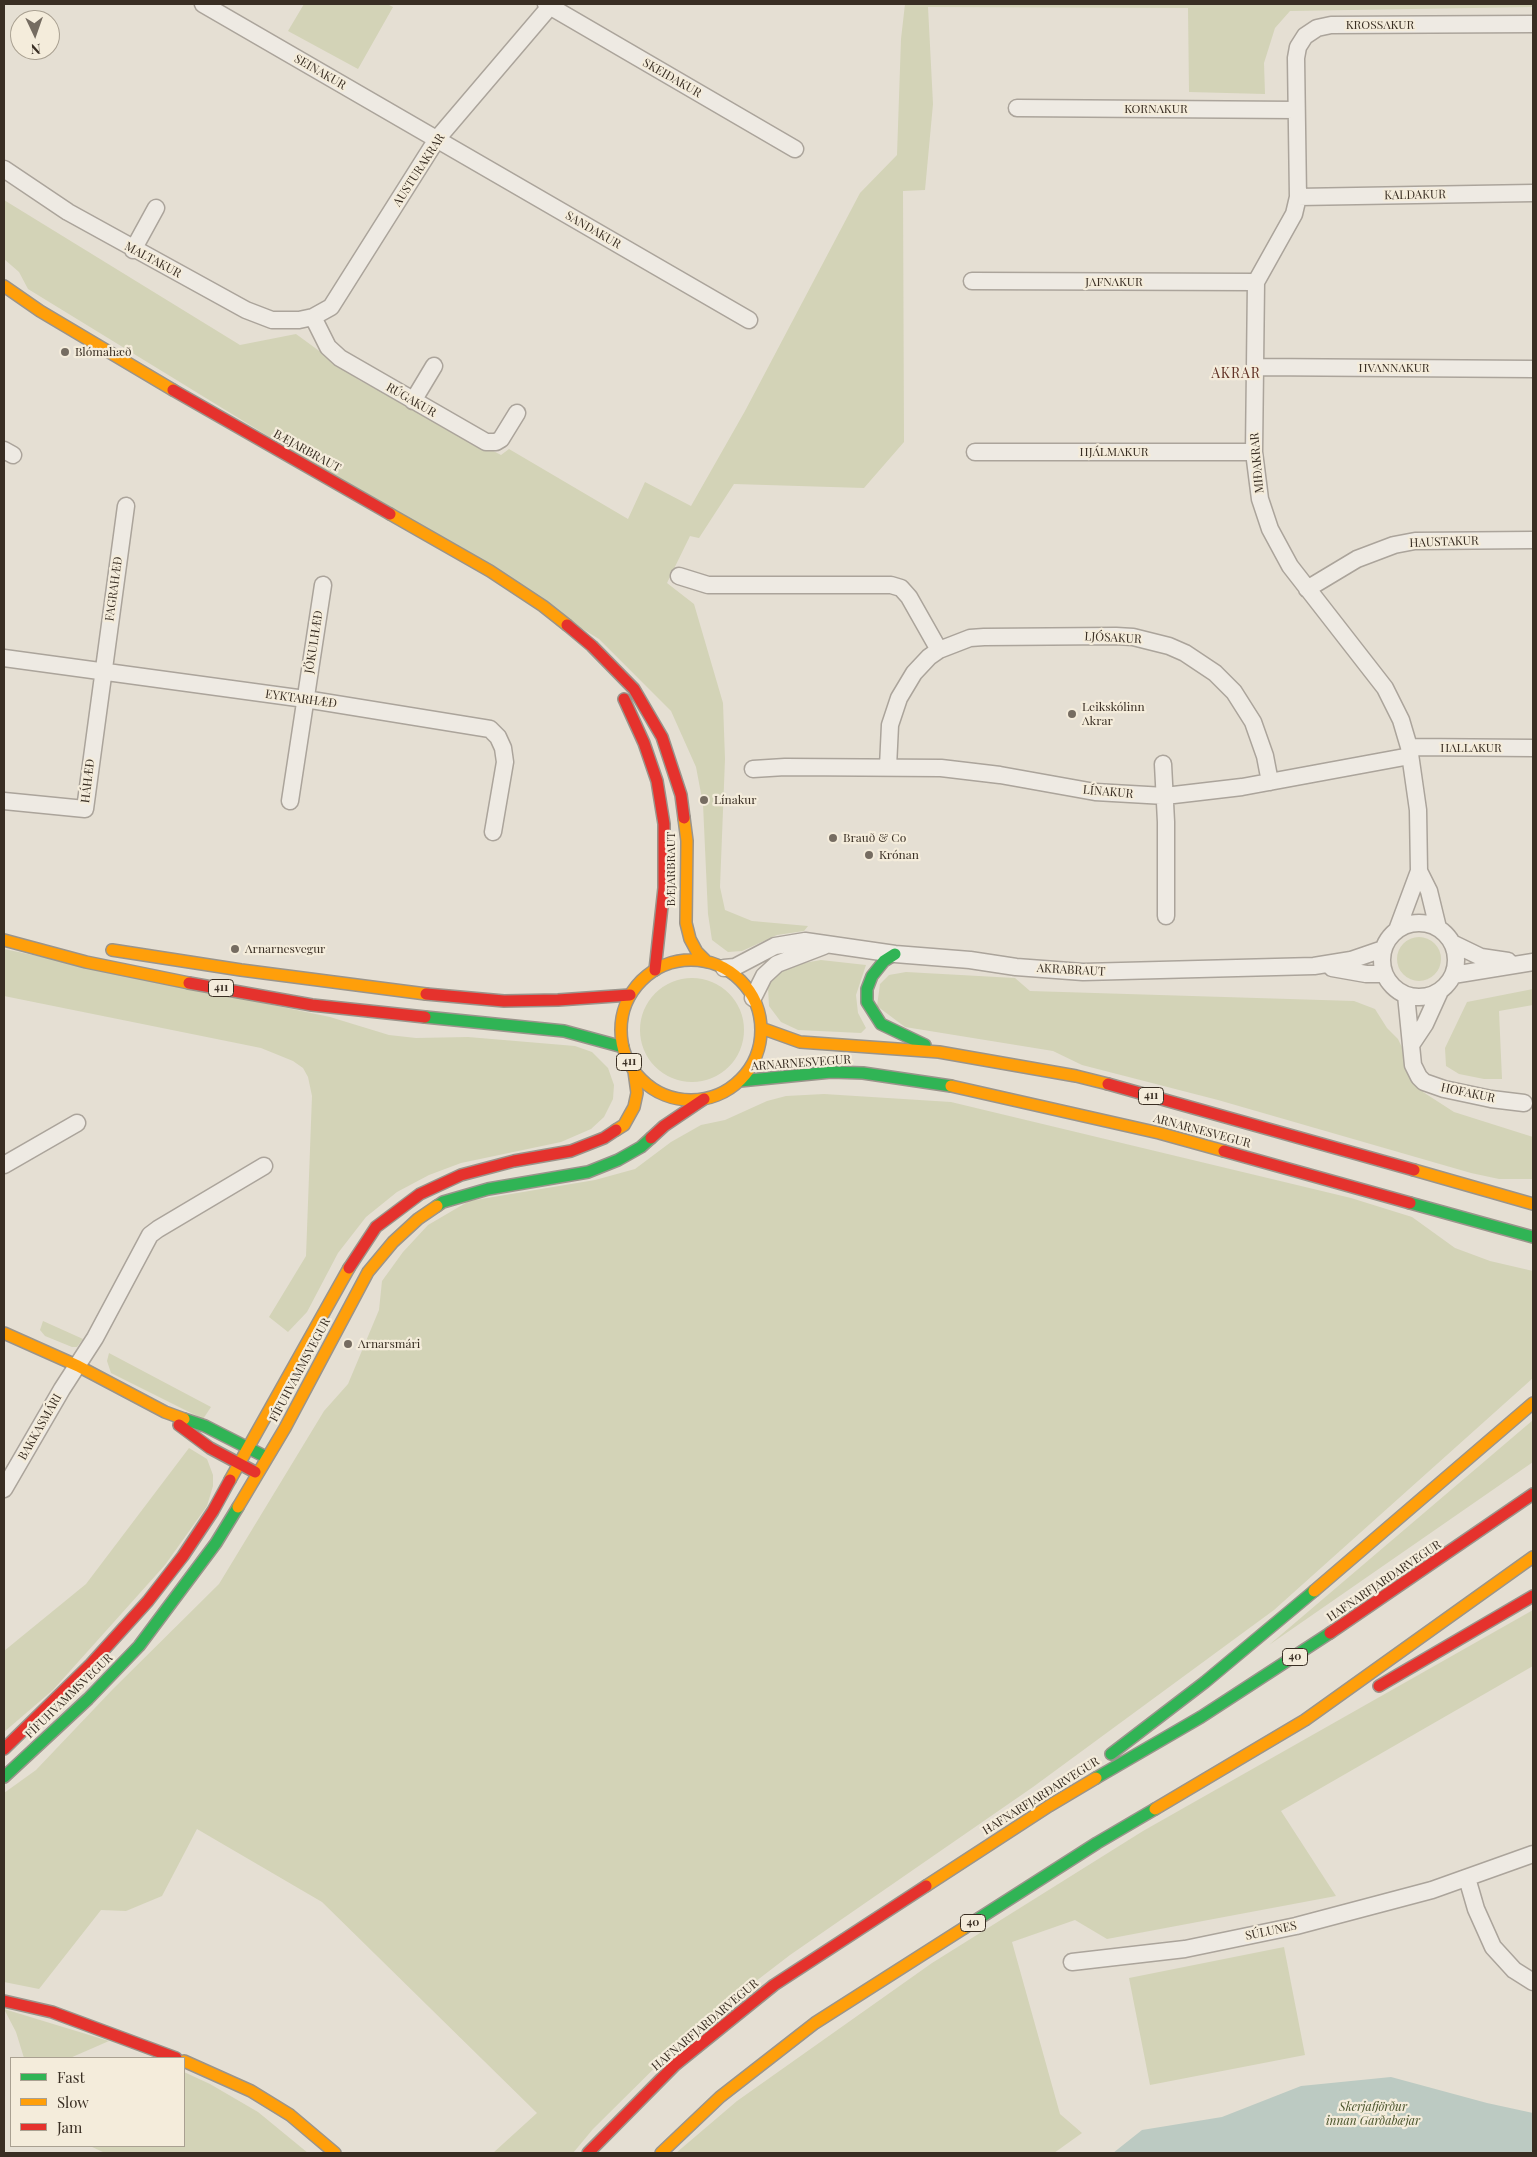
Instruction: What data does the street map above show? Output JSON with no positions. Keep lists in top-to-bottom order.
{
  "streets": {
    "main road": [
      "BÆJARBRAUT",
      "411",
      "ARNARNESVEGUR",
      "FÍFUHVAMMSVEGUR",
      "HAFNARFJARÐARVEGUR",
      "40"
    ],
    "street": [
      "KROSSAKUR",
      "SEINAKUR",
      "SKEIÐAKUR",
      "KORNAKUR",
      "AUSTURAKRAR",
      "KALDAKUR",
      "SANDAKUR",
      "MALTAKUR",
      "JAFNAKUR",
      "HVANNAKUR",
      "RÚGAKUR",
      "HJÁLMAKUR",
      "MIÐAKRAR",
      "HAUSTAKUR",
      "FAGRAHÆÐ",
      "LJÓSAKUR",
      "JÖKULHÆÐ",
      "EYKTARHÆÐ",
      "HALLAKUR",
      "HÁHÆÐ",
      "LÍNAKUR",
      "AKRABRAUT",
      "HOFAKUR",
      "BAKKASMÁRI",
      "SÚLUNES"
    ]
  },
  "crossings": [
    ["KROSSAKUR", "KORNAKUR"],
    ["KROSSAKUR", "MIÐAKRAR"],
    ["SEINAKUR", "AUSTURAKRAR"],
    ["SEINAKUR", "SANDAKUR"],
    ["SKEIÐAKUR", "AUSTURAKRAR"],
    ["KORNAKUR", "MIÐAKRAR"],
    ["AUSTURAKRAR", "SANDAKUR"],
    ["AUSTURAKRAR", "MALTAKUR"],
    ["AUSTURAKRAR", "RÚGAKUR"],
    ["KALDAKUR", "MIÐAKRAR"],
    ["MALTAKUR", "RÚGAKUR"],
    ["JAFNAKUR", "MIÐAKRAR"],
    ["HVANNAKUR", "MIÐAKRAR"],
    ["BÆJARBRAUT", "AKRABRAUT"],
    ["BÆJARBRAUT", "411"],
    ["BÆJARBRAUT", "ARNARNESVEGUR"],
    ["BÆJARBRAUT", "FÍFUHVAMMSVEGUR"],
    ["HJÁLMAKUR", "MIÐAKRAR"],
    ["MIÐAKRAR", "HAUSTAKUR"],
    ["MIÐAKRAR", "HALLAKUR"],
    ["MIÐAKRAR", "LÍNAKUR"],
    ["MIÐAKRAR", "AKRABRAUT"],
    ["MIÐAKRAR", "HOFAKUR"],
    ["FAGRAHÆÐ", "EYKTARHÆÐ"],
    ["FAGRAHÆÐ", "HÁHÆÐ"],
    ["LJÓSAKUR", "LÍNAKUR"],
    ["JÖKULHÆÐ", "EYKTARHÆÐ"],
    ["EYKTARHÆÐ", "HÁHÆÐ"],
    ["HALLAKUR", "LÍNAKUR"],
    ["AKRABRAUT", "411"],
    ["AKRABRAUT", "ARNARNESVEGUR"],
    ["AKRABRAUT", "HOFAKUR"],
    ["AKRABRAUT", "FÍFUHVAMMSVEGUR"],
    ["411", "ARNARNESVEGUR"],
    ["411", "FÍFUHVAMMSVEGUR"],
    ["ARNARNESVEGUR", "FÍFUHVAMMSVEGUR"]
  ],
  "districts": ["AKRAR"],
  "parks": ["Skerjafjörður innan Garðabæjar"],
  "places": [
    "Blómahæð",
    "Leikskólinn Akrar",
    "Línakur",
    "Brauð & Co",
    "Krónan",
    "Arnarnesvegur",
    "Arnarsmári"
  ],
  "legend": ["Fast", "Slow", "Jam"],
  "north": "bottom"
}
